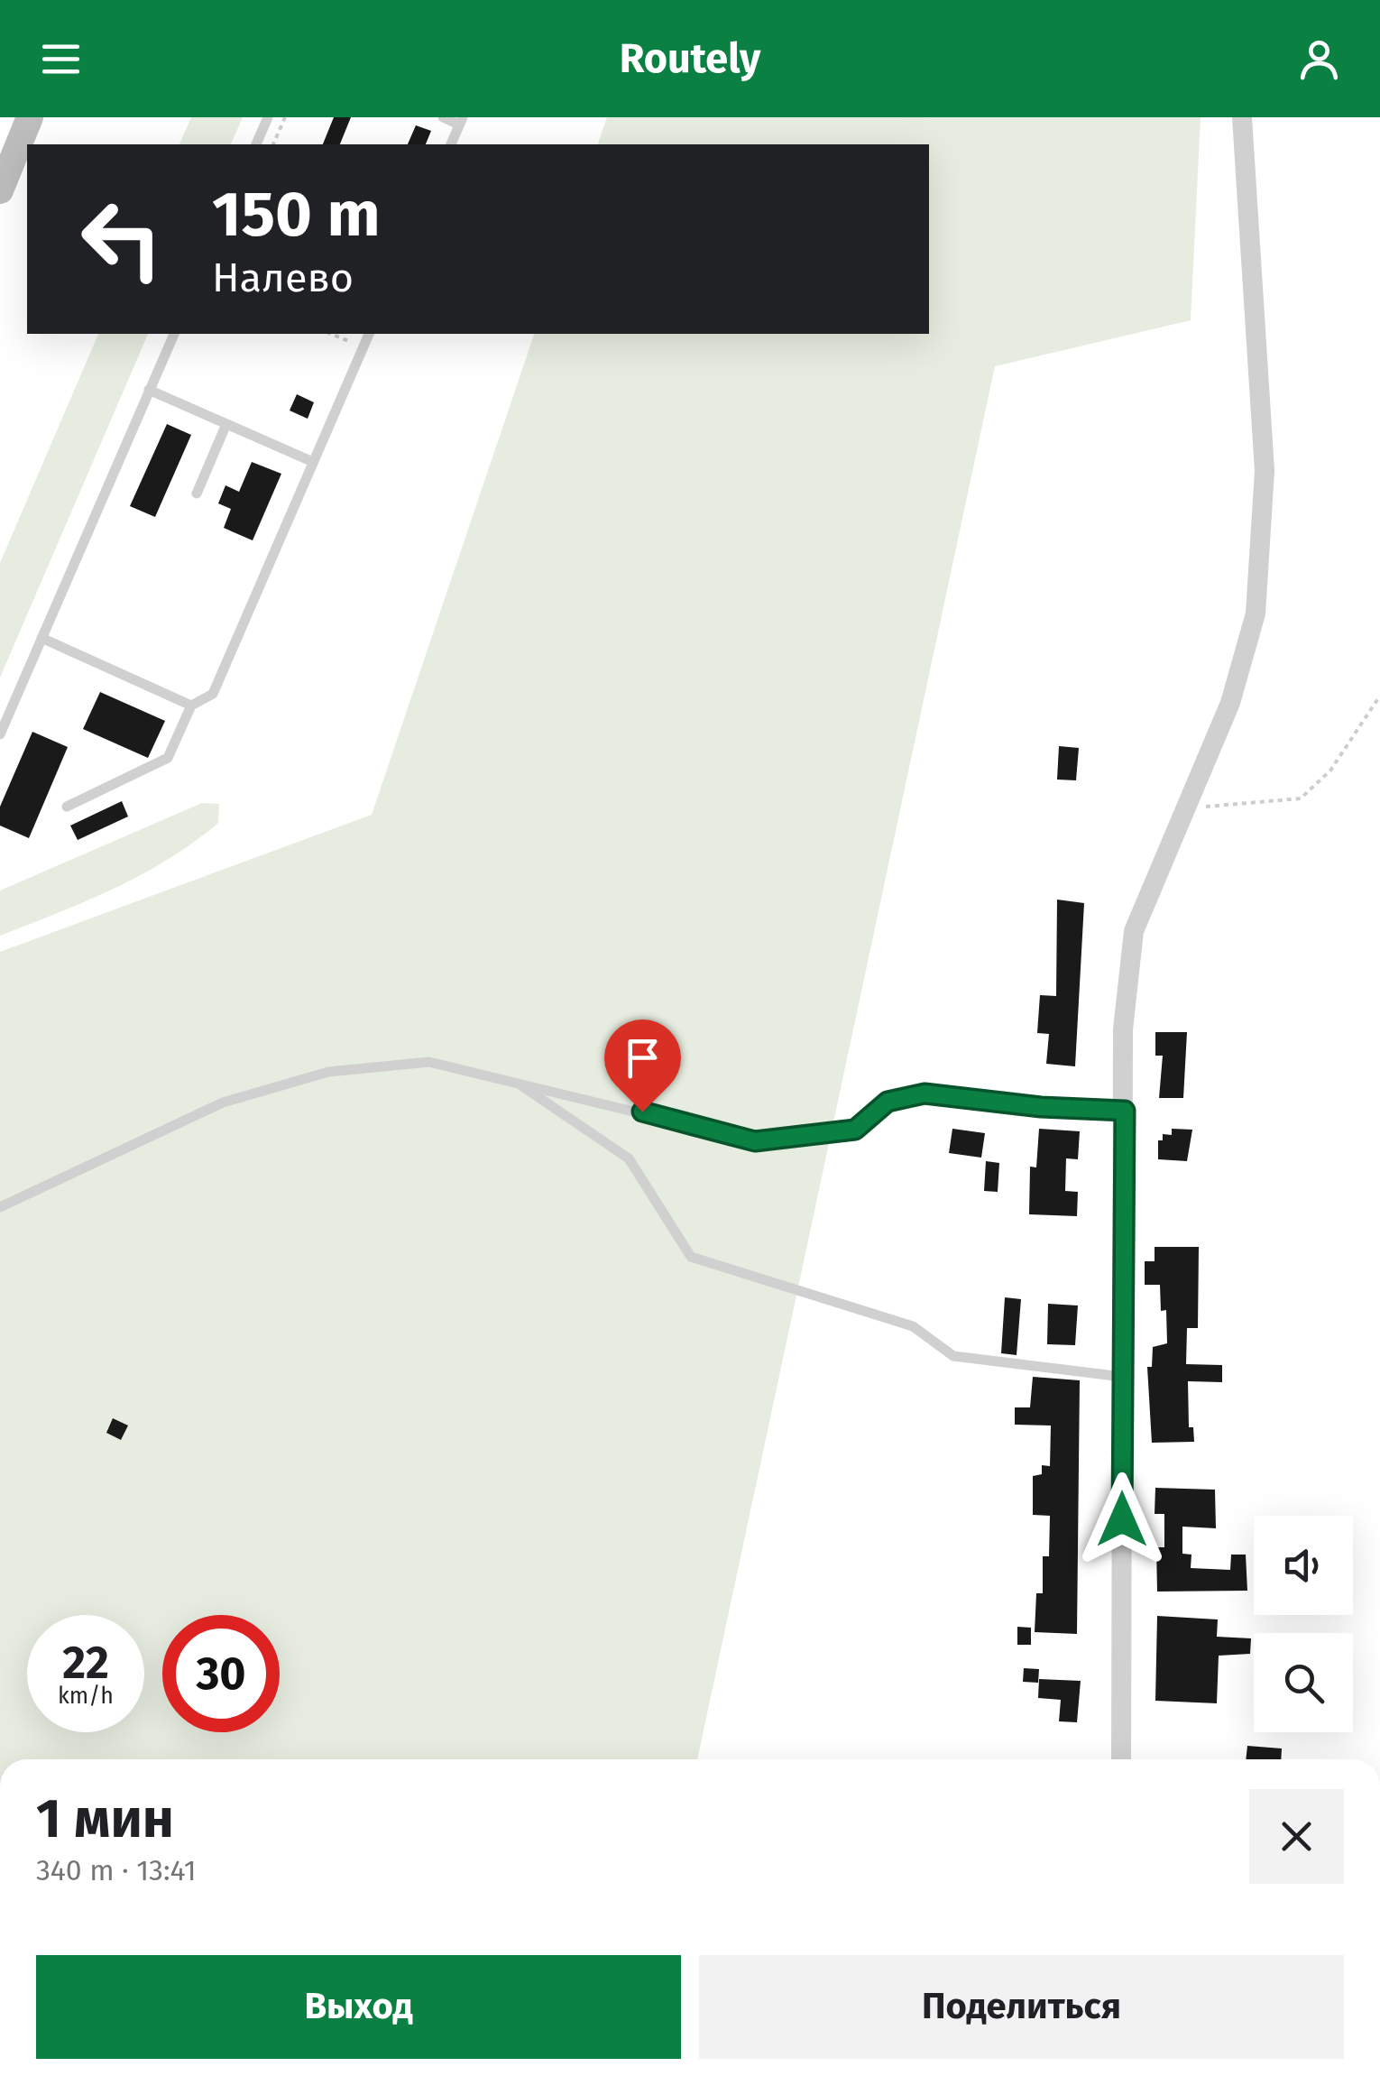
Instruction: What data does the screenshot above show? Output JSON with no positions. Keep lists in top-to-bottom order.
{
  "page": {
    "header": "Routely",
    "turn": ["150 m", "Налево"],
    "speed": "22 km/h",
    "limit": "30",
    "heading": ["1 мин", "340 m · 13:41"],
    "buttons": ["Выход", "Поделиться"]
  }
}
